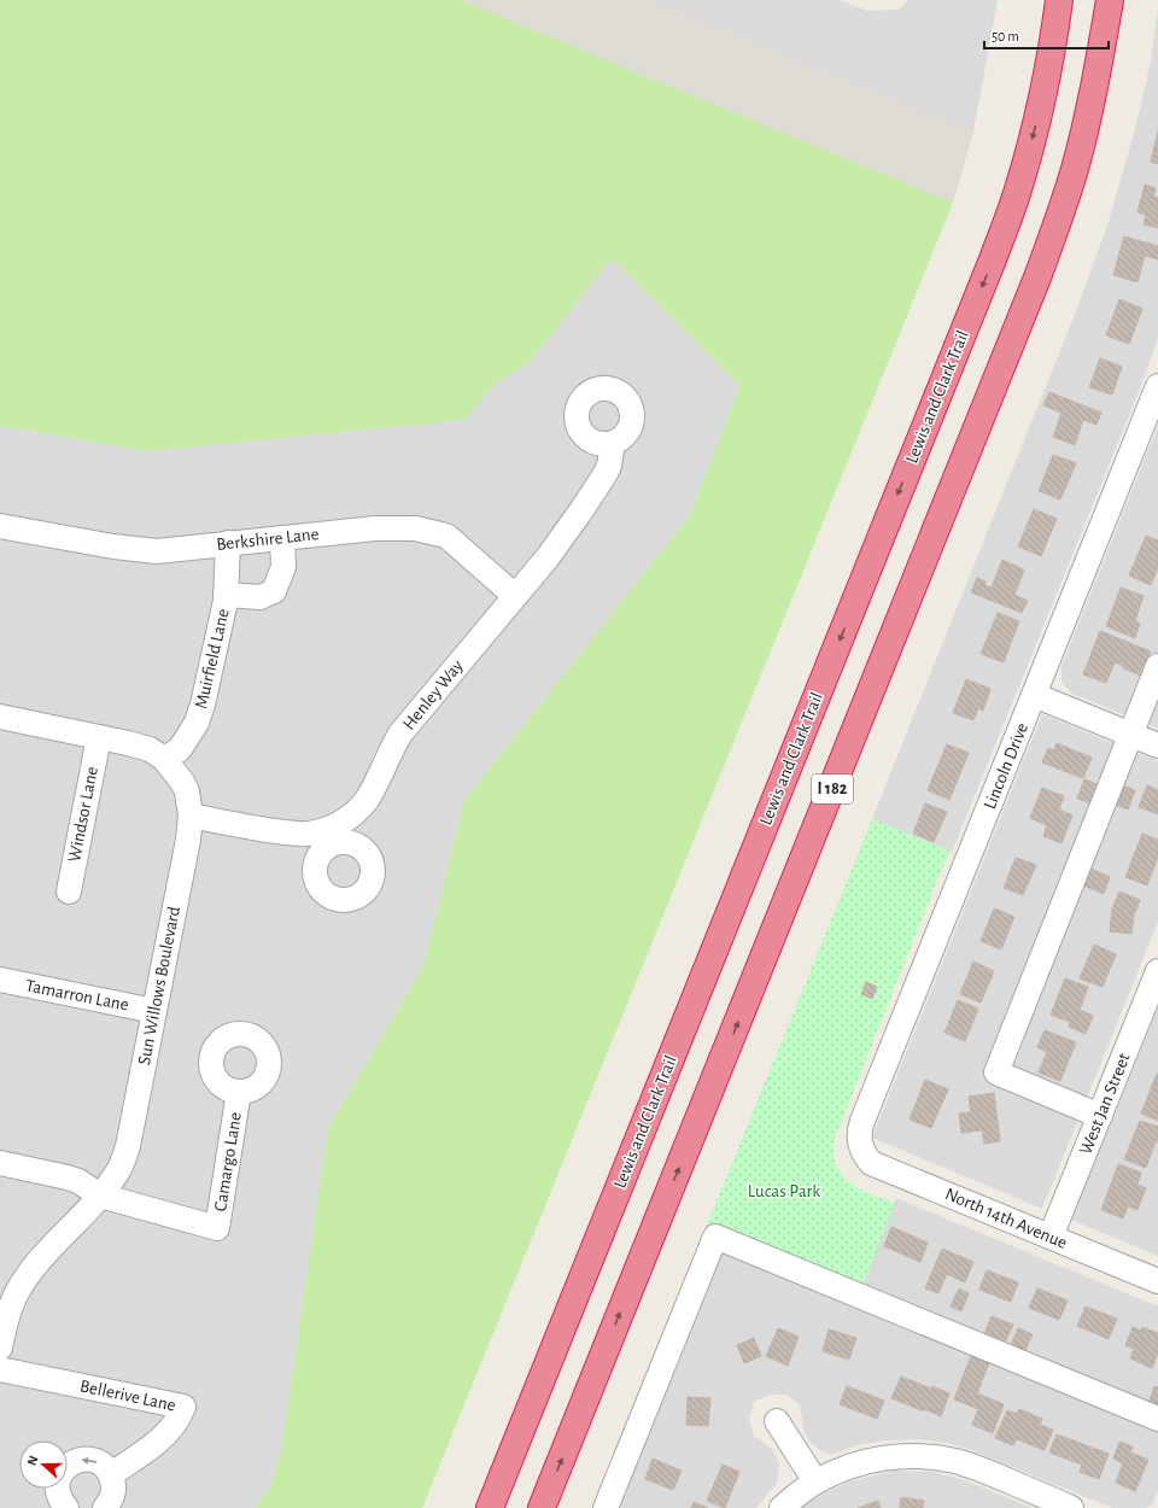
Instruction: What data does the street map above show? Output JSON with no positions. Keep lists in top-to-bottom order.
{
  "streets": {
    "highway": ["Lewis and Clark Trail", "I 182"],
    "street": [
      "Berkshire Lane",
      "Muirfield Lane",
      "Henley Way",
      "Lincoln Drive",
      "Windsor Lane",
      "Sun Willows Boulevard",
      "Tamarron Lane",
      "West Jan Street",
      "Camargo Lane",
      "North 14th Avenue",
      "Bellerive Lane"
    ]
  },
  "crossings": [
    ["Berkshire Lane", "Muirfield Lane"],
    ["Berkshire Lane", "Henley Way"],
    ["Muirfield Lane", "Sun Willows Boulevard"],
    ["Henley Way", "Sun Willows Boulevard"],
    ["Lincoln Drive", "North 14th Avenue"],
    ["Windsor Lane", "Sun Willows Boulevard"],
    ["Sun Willows Boulevard", "Tamarron Lane"],
    ["Sun Willows Boulevard", "Camargo Lane"],
    ["West Jan Street", "North 14th Avenue"]
  ],
  "parks": ["Lucas Park"],
  "scale_bar": "50 m",
  "north": "left"
}
